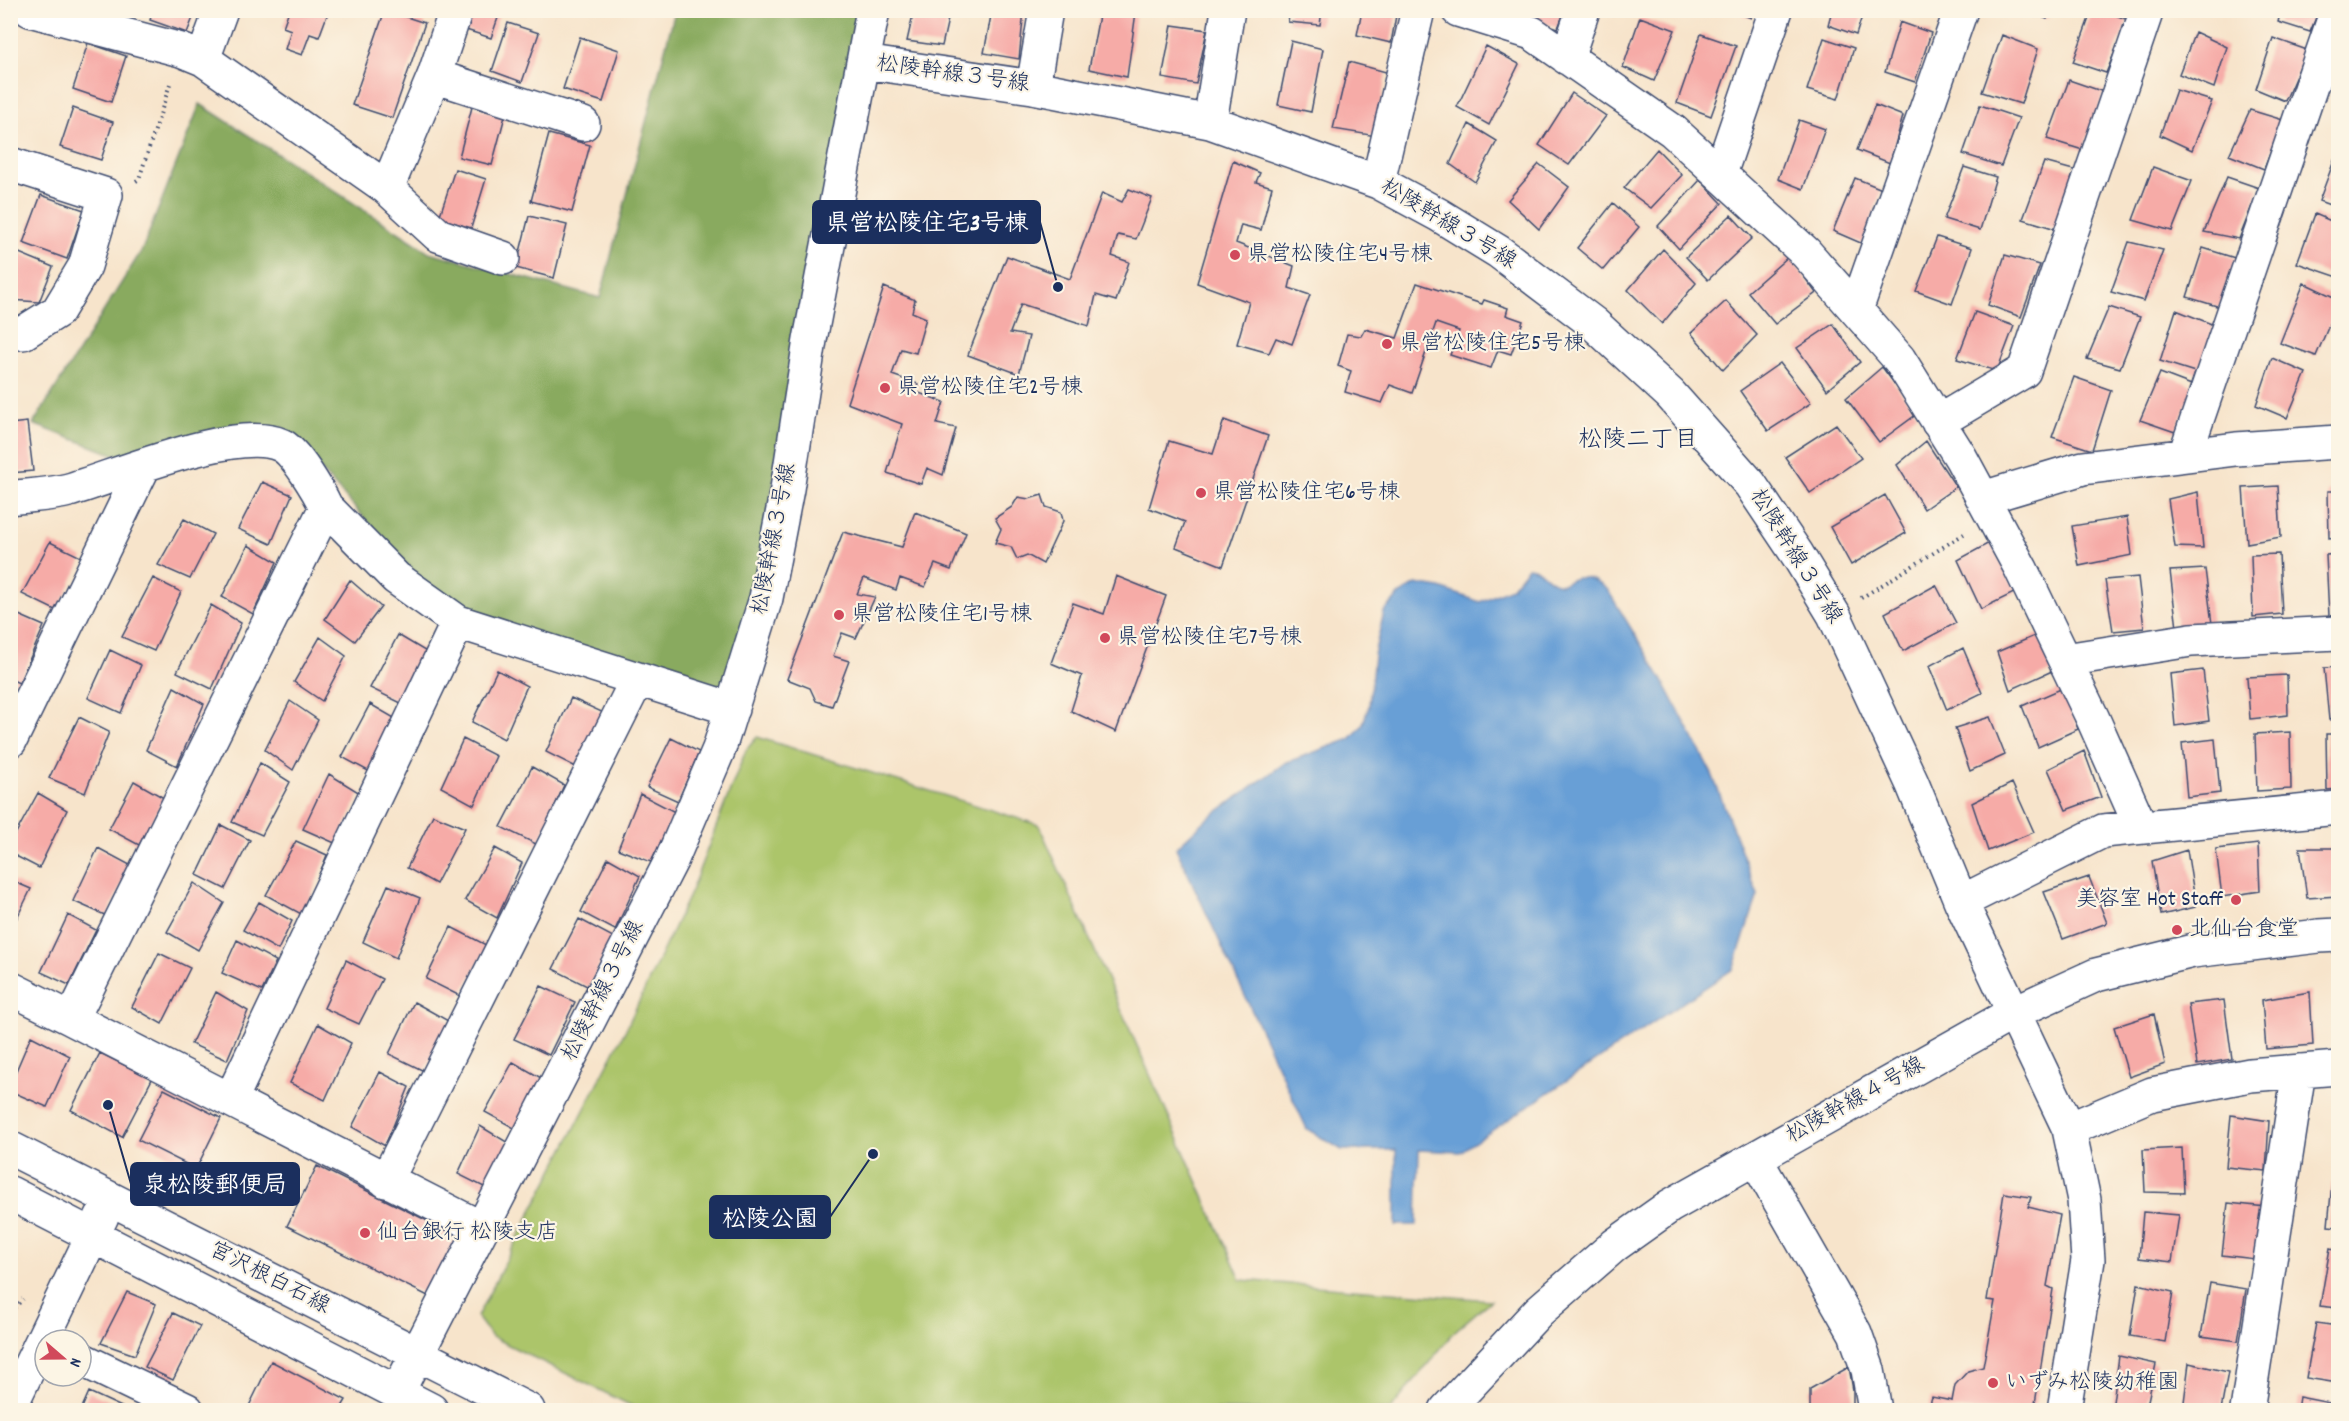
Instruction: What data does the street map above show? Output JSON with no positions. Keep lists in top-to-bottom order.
{
  "streets": {
    "street": ["松陵幹線３号線", "松陵幹線４号線", "宮沢根白石線"]
  },
  "crossings": [
    ["松陵幹線３号線", "松陵幹線４号線"],
    ["松陵幹線３号線", "宮沢根白石線"]
  ],
  "districts": ["松陵二丁目"],
  "places": [
    "県営松陵住宅4号棟",
    "県営松陵住宅3号棟",
    "県営松陵住宅5号棟",
    "県営松陵住宅2号棟",
    "県営松陵住宅6号棟",
    "県営松陵住宅1号棟",
    "県営松陵住宅7号棟",
    "美容室 Hot Staff",
    "北仙台食堂",
    "泉松陵郵便局",
    "松陵公園",
    "仙台銀行 松陵支店",
    "いずみ松陵幼稚園"
  ],
  "north": "right"
}
